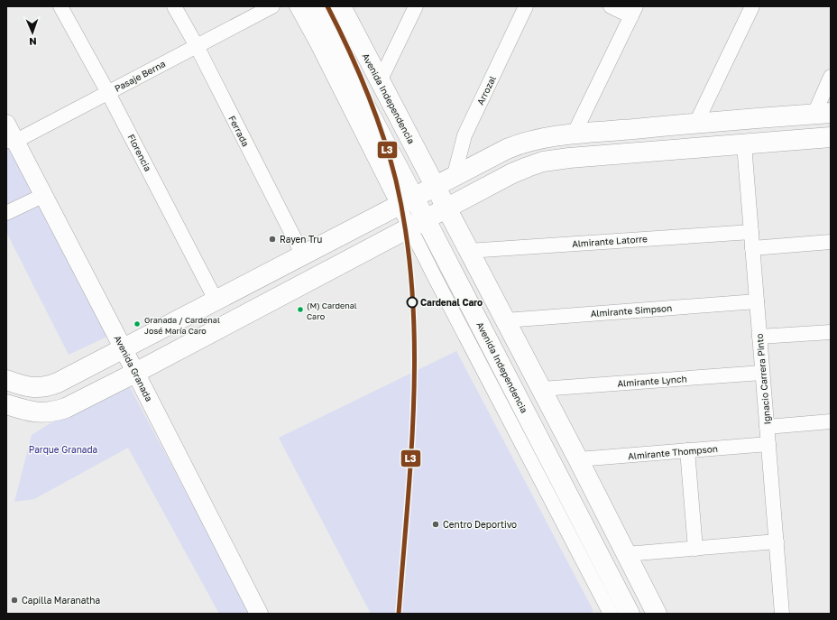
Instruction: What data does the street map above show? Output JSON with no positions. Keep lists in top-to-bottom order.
{
  "streets": {
    "main road": ["Avenida Independencia"],
    "street": [
      "Pasaje Berna",
      "Arrozal",
      "Ferrada",
      "Florencia",
      "Almirante Latorre",
      "Almirante Simpson",
      "Avenida Granada",
      "Ignacio Carrera Pinto",
      "Almirante Lynch",
      "Almirante Thompson"
    ]
  },
  "crossings": [
    ["Pasaje Berna", "Ferrada"],
    ["Pasaje Berna", "Florencia"],
    ["Pasaje Berna", "Avenida Granada"],
    ["Avenida Independencia", "Almirante Latorre"],
    ["Avenida Independencia", "Almirante Simpson"],
    ["Avenida Independencia", "Almirante Lynch"],
    ["Avenida Independencia", "Almirante Thompson"],
    ["Almirante Latorre", "Ignacio Carrera Pinto"],
    ["Almirante Simpson", "Ignacio Carrera Pinto"],
    ["Ignacio Carrera Pinto", "Almirante Lynch"],
    ["Ignacio Carrera Pinto", "Almirante Thompson"]
  ],
  "parks": ["Parque Granada"],
  "places": [
    "Rayen Tru",
    "Cardenal Caro",
    "(M) Cardenal Caro",
    "Granada / Cardenal José María Caro",
    "Centro Deportivo",
    "Capilla Maranatha"
  ],
  "lines": ["transit line L3"],
  "north": "bottom"
}
